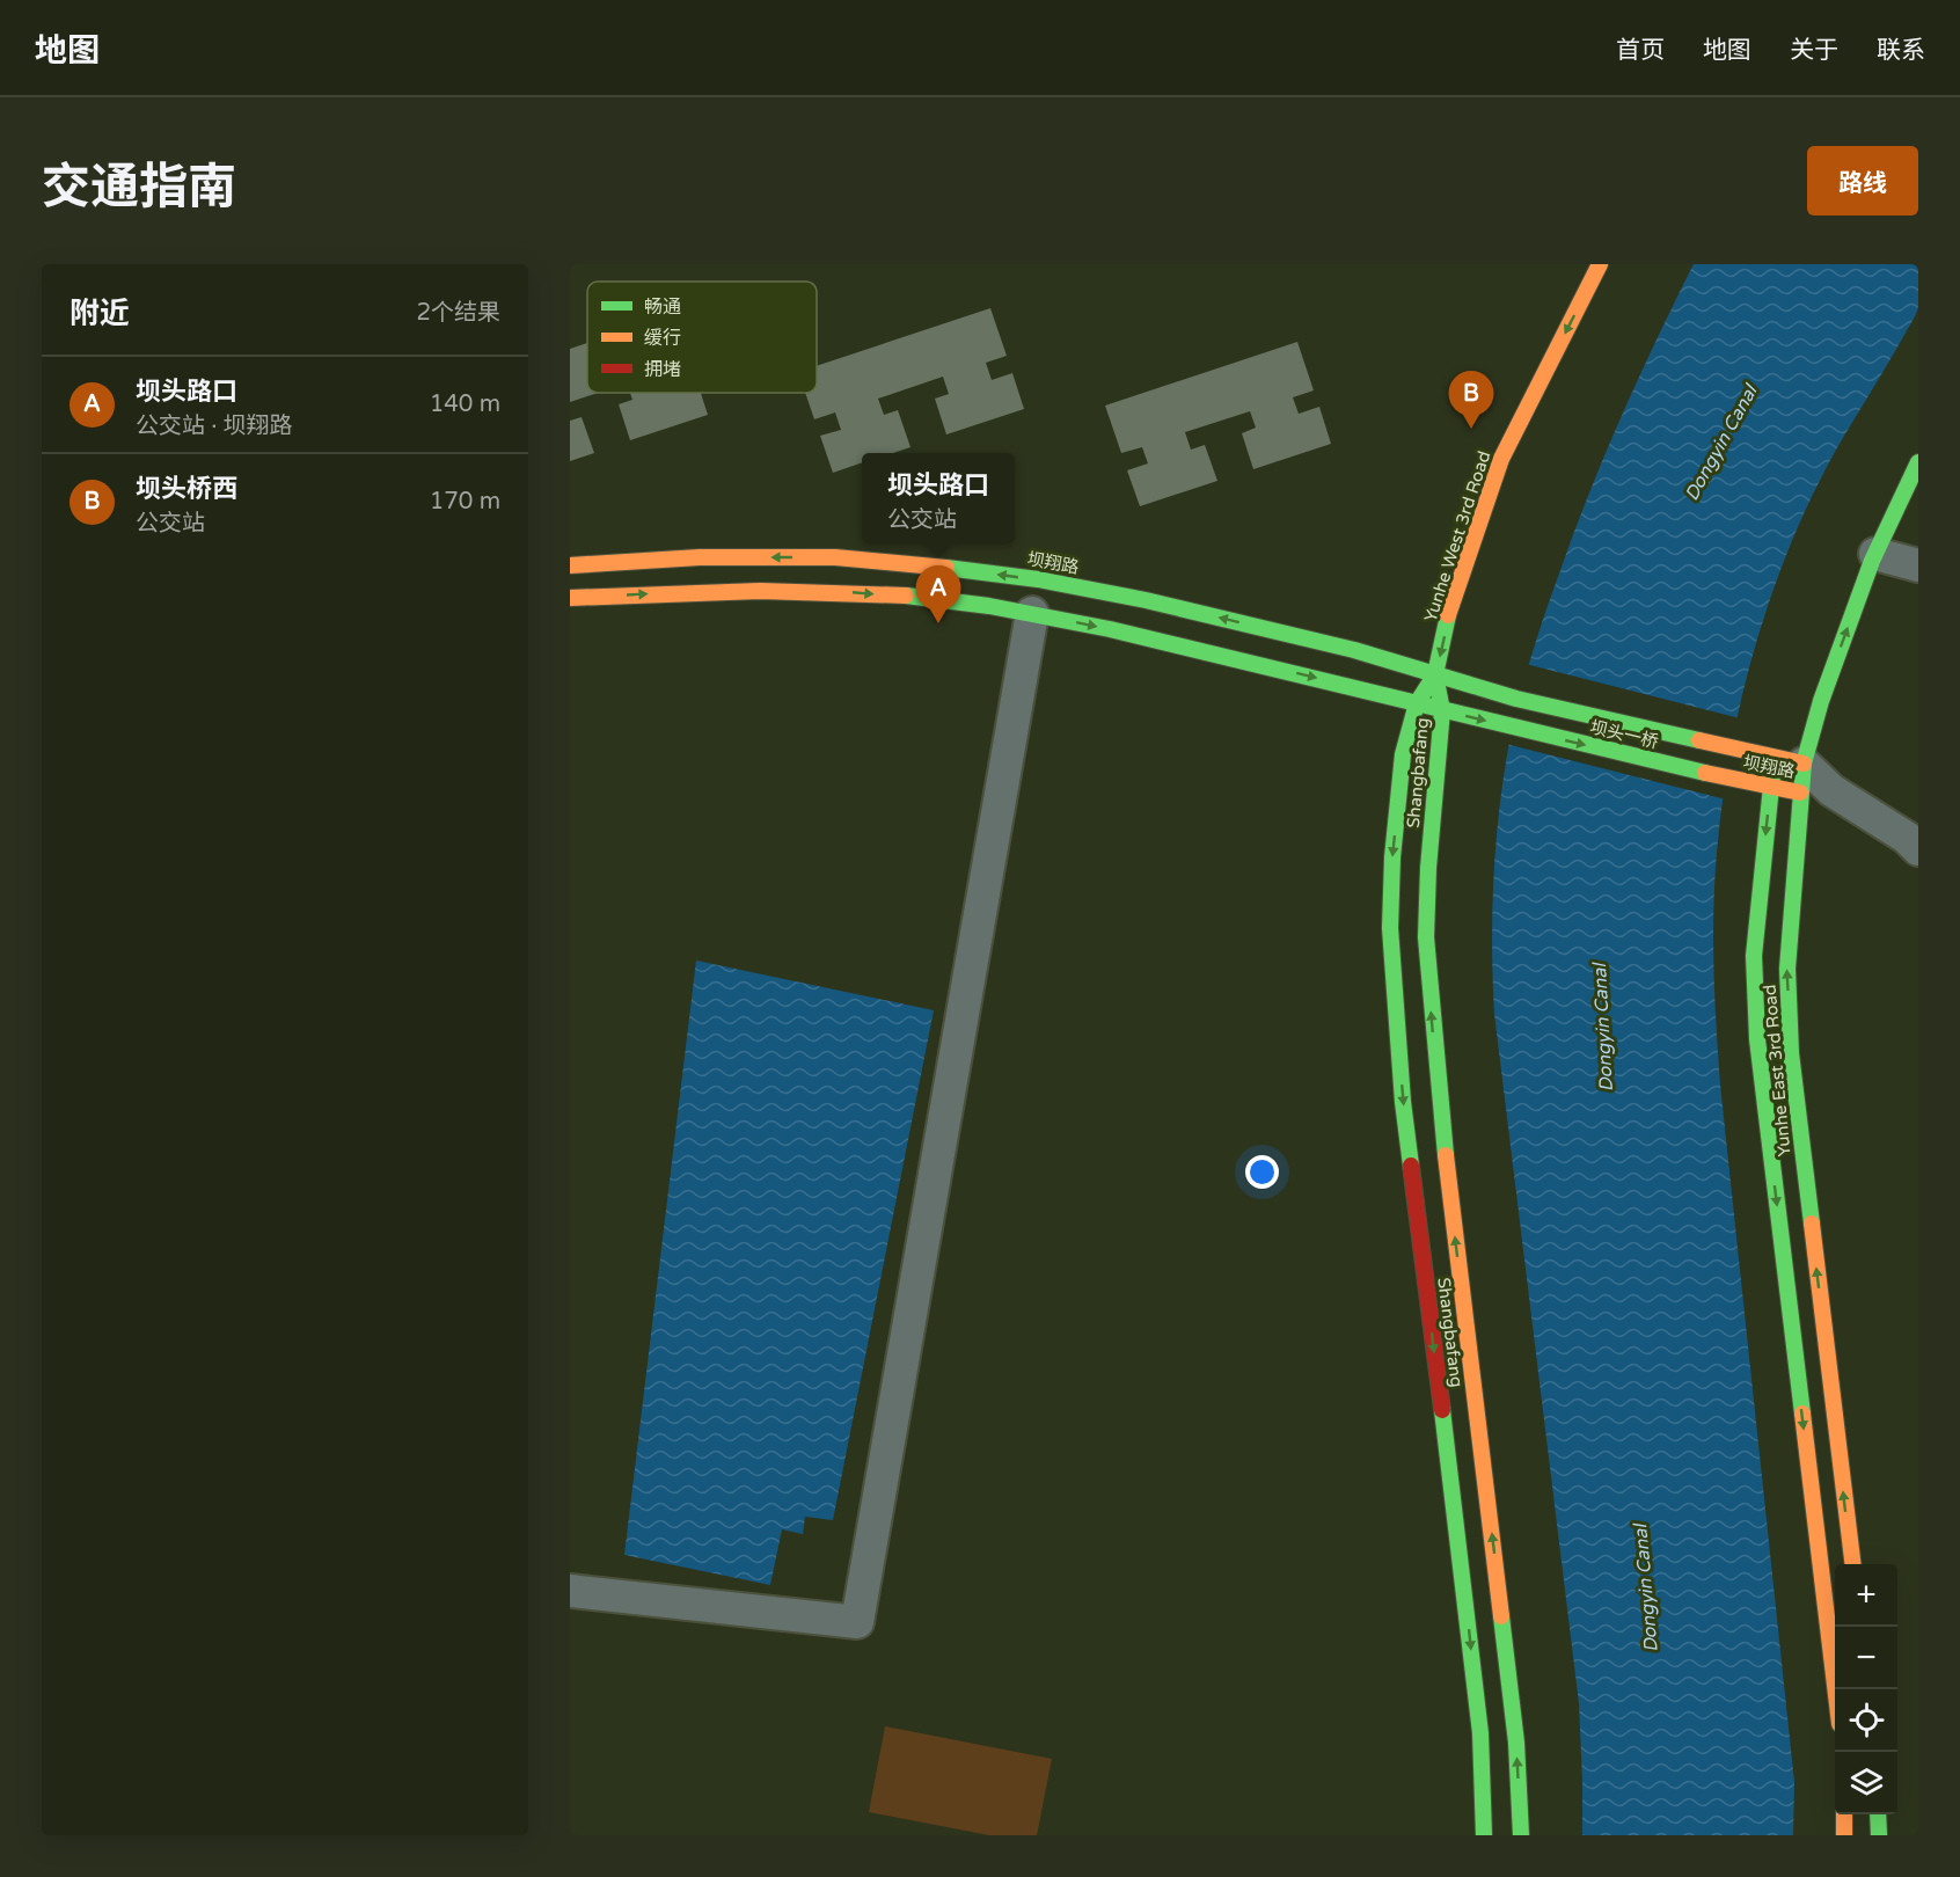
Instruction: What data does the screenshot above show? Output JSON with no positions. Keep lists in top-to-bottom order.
{
  "streets": {
    "street": [
      "Yunhe West 3rd Road",
      "坝翔路",
      "坝头一桥",
      "Shangbafang",
      "Yunhe East 3rd Road"
    ]
  },
  "crossings": [
    ["Yunhe West 3rd Road", "坝翔路"],
    ["Yunhe West 3rd Road", "Shangbafang"],
    ["坝翔路", "坝头一桥"],
    ["坝翔路", "Shangbafang"],
    ["坝翔路", "Yunhe East 3rd Road"],
    ["坝头一桥", "Shangbafang"]
  ],
  "one_way": ["Yunhe West 3rd Road"],
  "water": ["Dongyin Canal"],
  "legend": ["畅通", "缓行", "拥堵"],
  "page": {
    "header": "地图",
    "nav": [
      "首页",
      "地图",
      "关于",
      "联系"
    ],
    "title": "交通指南",
    "buttons": "路线",
    "heading": ["附近", "2个结果"],
    "list": [
      {
        "mark": "A",
        "name": "坝头路口",
        "note": "公交站 · 坝翔路",
        "value": "140 m"
      },
      {
        "mark": "B",
        "name": "坝头桥西",
        "note": "公交站",
        "value": "170 m"
      }
    ],
    "pins": ["B", "A"],
    "popup": ["坝头路口", "公交站"],
    "map_buttons": ["+", "−"]
  }
}
